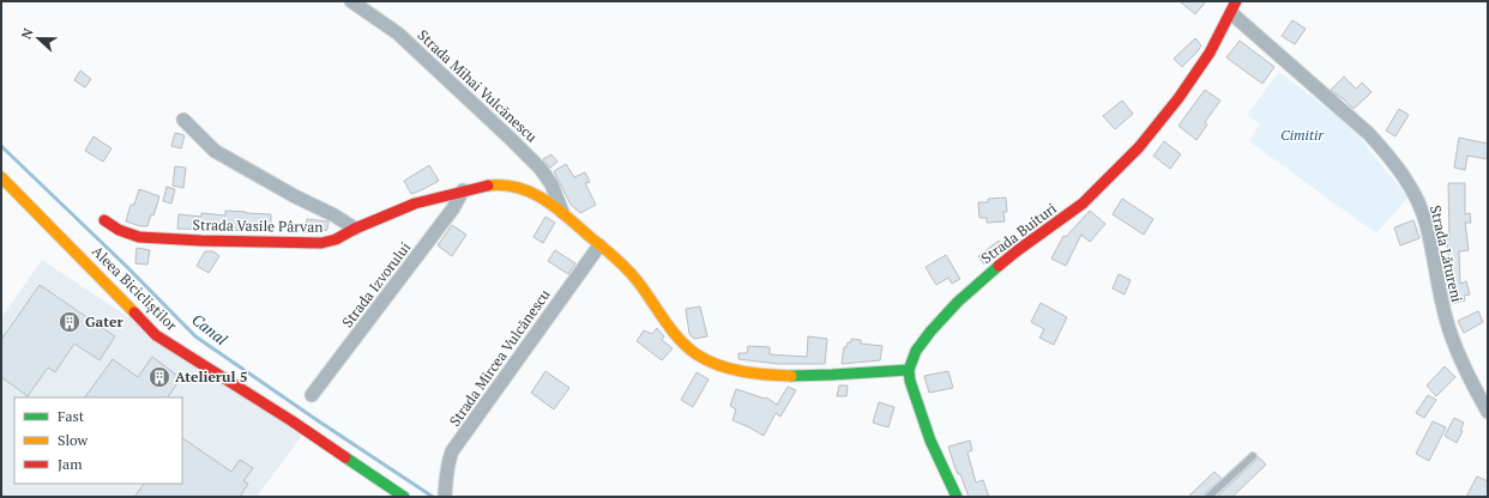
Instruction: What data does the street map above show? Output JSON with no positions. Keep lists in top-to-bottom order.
{
  "streets": {
    "street": [
      "Strada Mihai Vulcănescu",
      "Strada Vasile Pârvan",
      "Strada Buituri",
      "Strada Lătureni",
      "Strada Izvorului",
      "Aleea Bicicliștilor",
      "Strada Mircea Vulcănescu"
    ]
  },
  "crossings": [
    ["Strada Vasile Pârvan", "Strada Izvorului"],
    ["Strada Buituri", "Strada Lătureni"]
  ],
  "water": ["Canal"],
  "parks": ["Cimitir"],
  "places": {
    "building": ["Gater", "Atelierul 5"]
  },
  "legend": ["Fast", "Slow", "Jam"],
  "north": "left"
}
